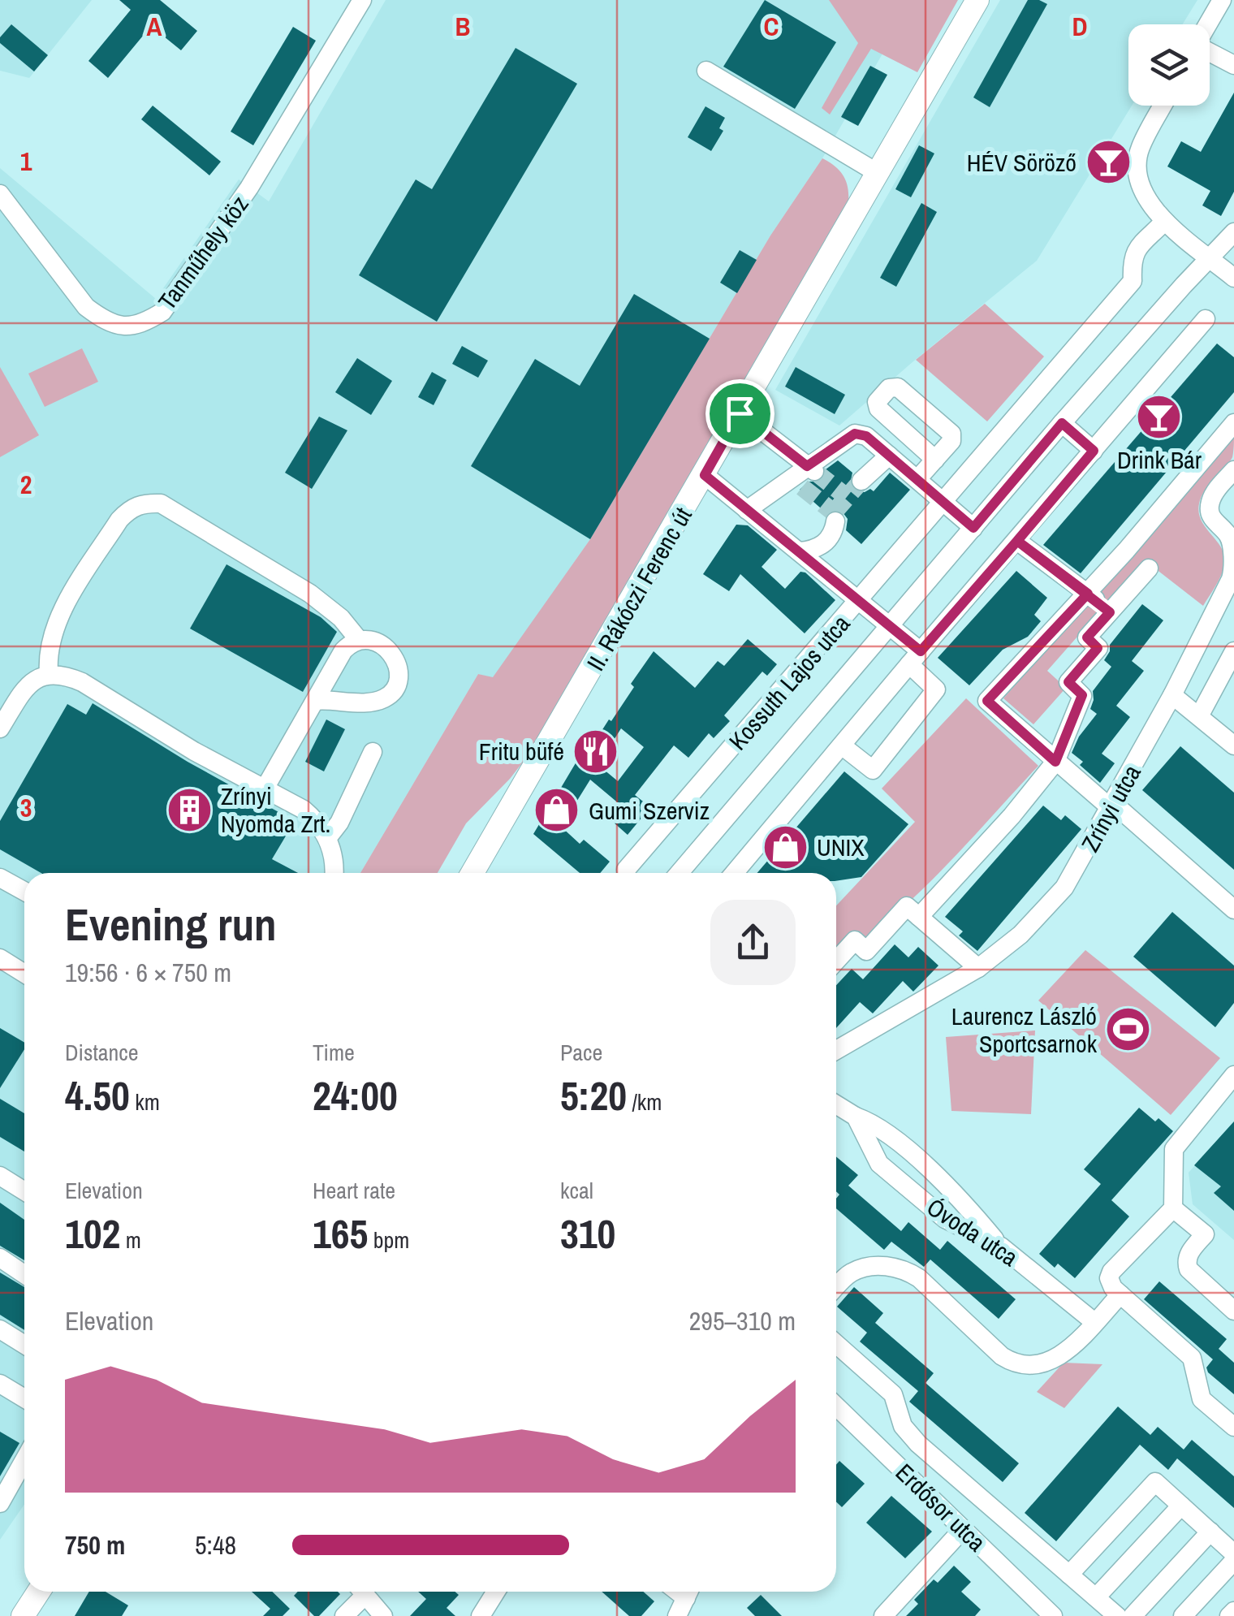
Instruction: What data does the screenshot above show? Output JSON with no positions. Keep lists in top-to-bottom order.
{
  "streets": {
    "main road": ["II. Rákóczi Ferenc út"],
    "street": [
      "Tanműhely köz",
      "Kossuth Lajos utca",
      "Zrínyi utca",
      "Óvoda utca",
      "Erdősor utca"
    ]
  },
  "places": {
    "bar": ["HÉV Söröző", "Drink Bár"],
    "restaurant": ["Fritu büfé"],
    "building": ["Zrínyi Nyomda Zrt."],
    "shop": ["Gumi Szerviz", "UNIX"],
    "sports": ["Laurencz László Sportcsarnok"]
  },
  "page": {
    "heading": ["Evening run", "19:56 · 6 × 750 m"],
    "stats": [
      ["Distance", "4.50 km"],
      ["Time", "24:00"],
      ["Pace", "5:20 /km"],
      ["Elevation", "102 m"],
      ["Heart rate", "165 bpm"],
      ["kcal", "310"]
    ],
    "chart": ["Elevation", "295–310 m"],
    "list": [
      {
        "name": "750 m",
        "note": "5:48"
      }
    ]
  },
  "grid": {
    "columns": [
      "A",
      "B",
      "C",
      "D"
    ],
    "rows": ["1", "2", "3"]
  }
}
